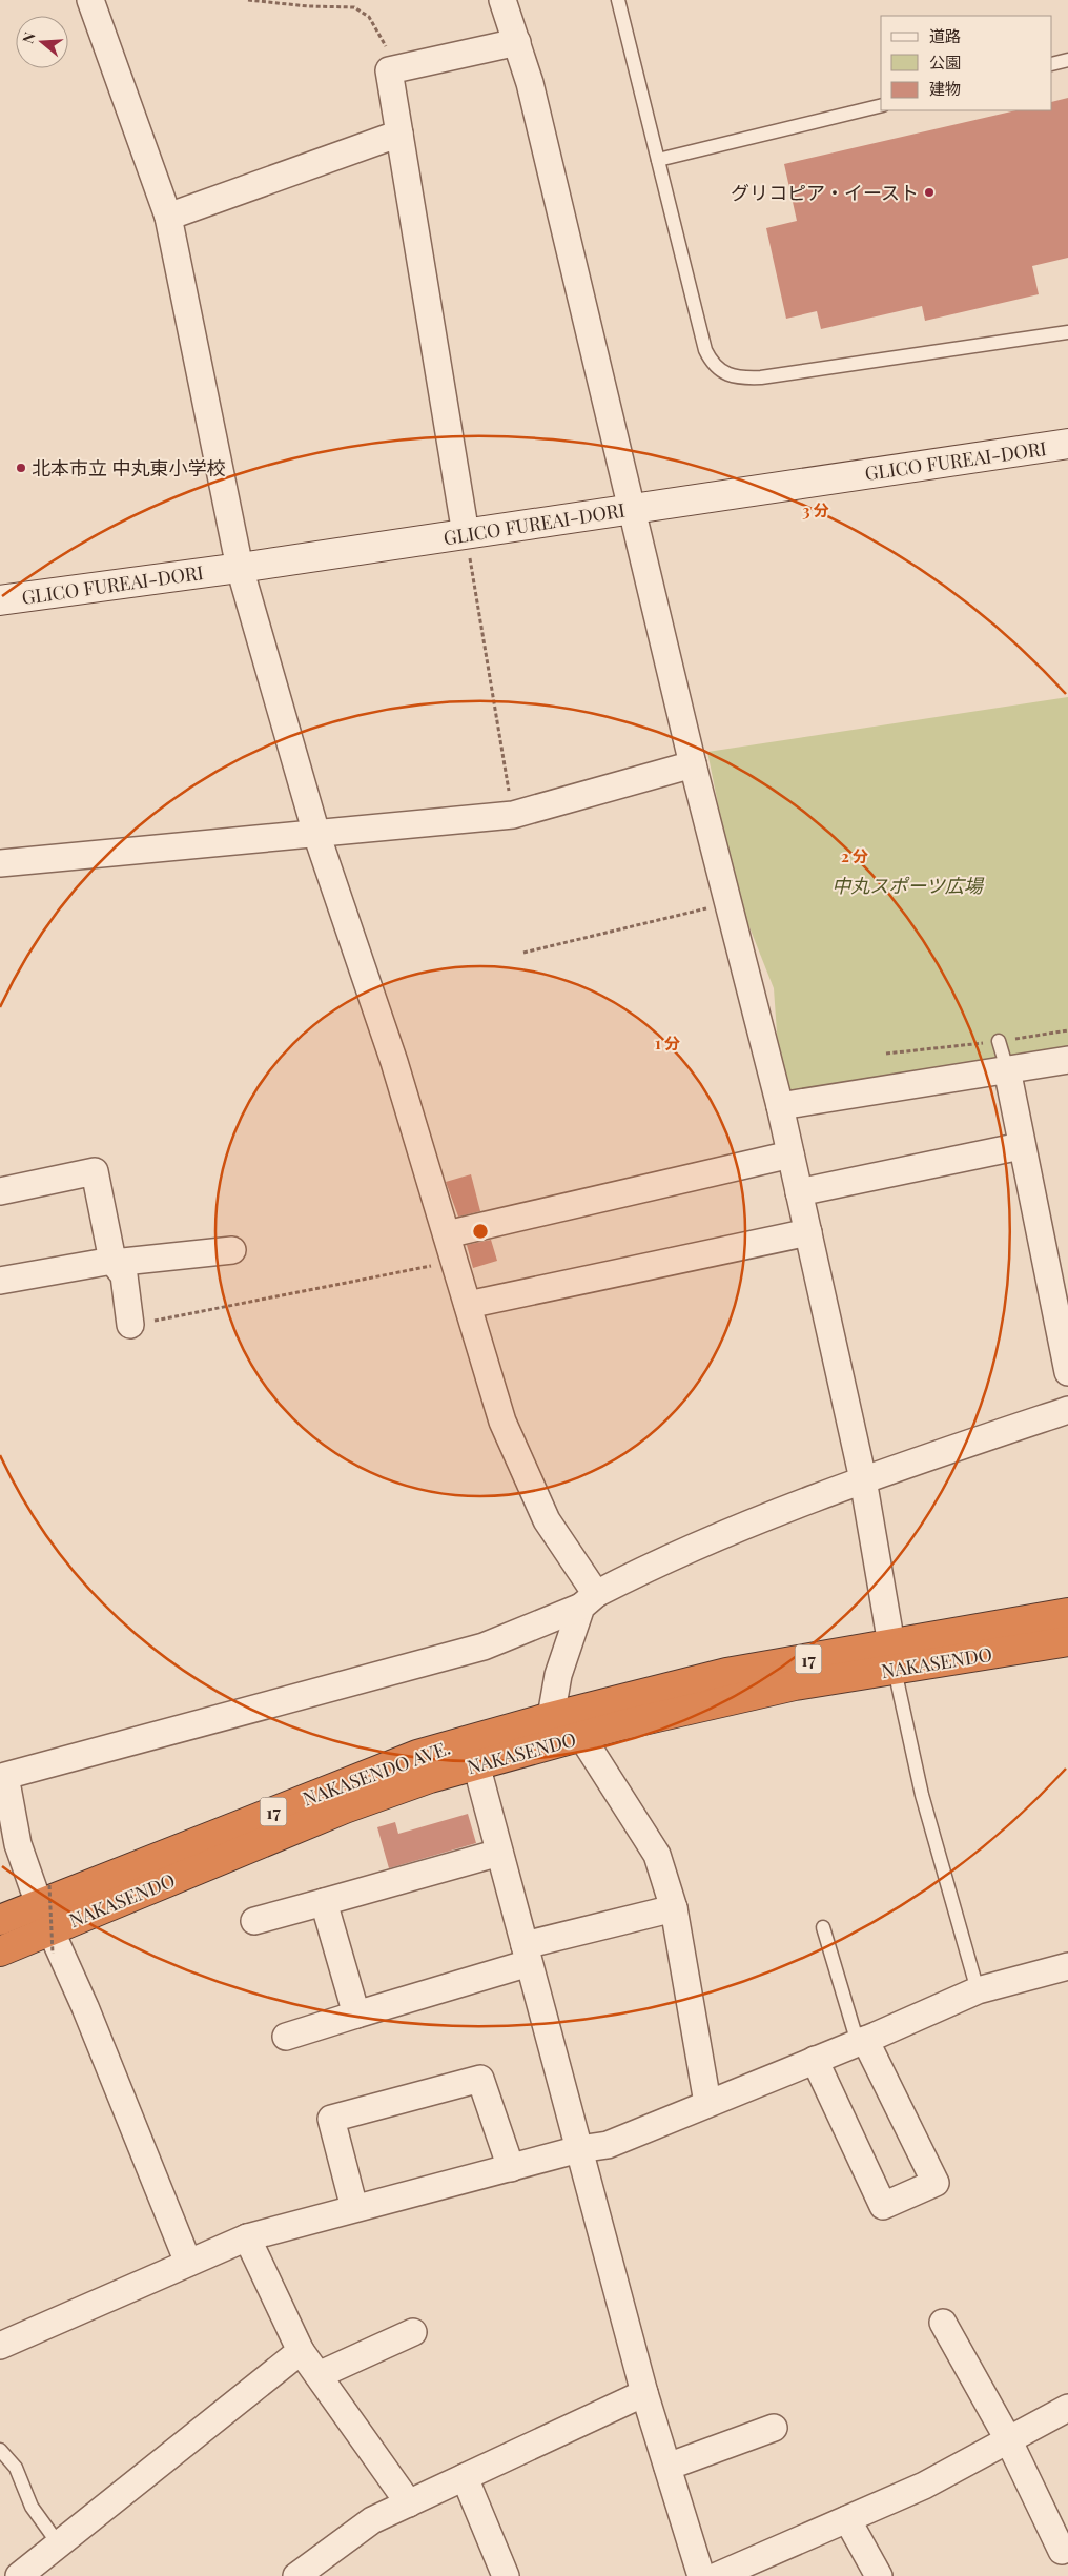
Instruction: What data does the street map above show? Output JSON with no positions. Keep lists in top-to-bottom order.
{
  "streets": {
    "highway": ["17", "NAKASENDO", "NAKASENDO AVE."],
    "street": ["GLICO FUREAI-DORI"]
  },
  "crossings": [
    ["NAKASENDO", "NAKASENDO AVE."]
  ],
  "parks": ["中丸スポーツ広場"],
  "places": ["グリコピア・イースト", "北本市立 中丸東小学校"],
  "legend": ["道路", "公園", "建物"],
  "north": "left",
  "rings": ["3 分", "2 分", "1 分"]
}
